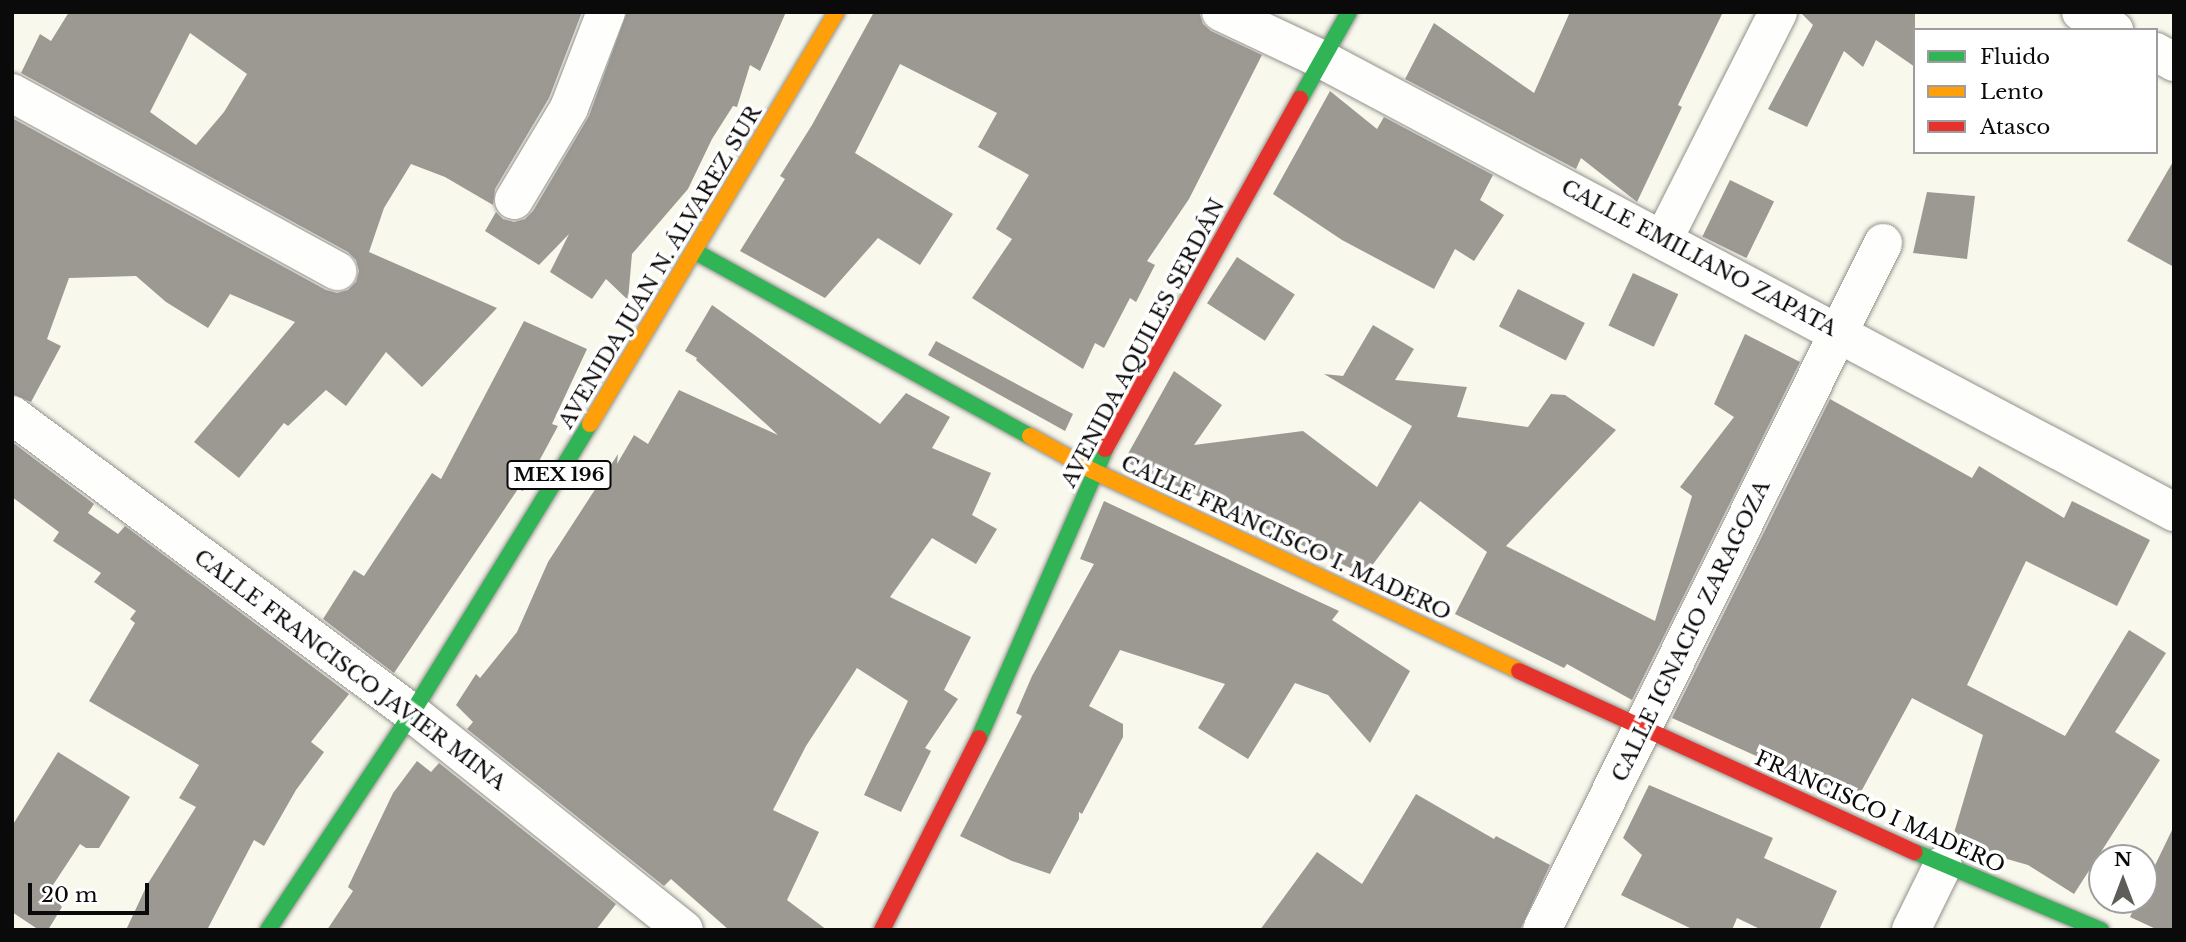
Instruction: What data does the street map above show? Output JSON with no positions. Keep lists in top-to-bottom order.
{
  "streets": {
    "main road": [
      "AVENIDA JUAN N. ÁLVAREZ SUR",
      "AVENIDA AQUILES SERDÁN",
      "MEX 196",
      "CALLE FRANCISCO I. MADERO",
      "FRANCISCO I MADERO"
    ],
    "street": ["CALLE EMILIANO ZAPATA", "CALLE IGNACIO ZARAGOZA", "CALLE FRANCISCO JAVIER MINA"]
  },
  "crossings": [
    ["CALLE EMILIANO ZAPATA", "AVENIDA AQUILES SERDÁN"],
    ["CALLE EMILIANO ZAPATA", "CALLE IGNACIO ZARAGOZA"],
    ["AVENIDA JUAN N. ÁLVAREZ SUR", "CALLE FRANCISCO I. MADERO"],
    ["AVENIDA JUAN N. ÁLVAREZ SUR", "CALLE FRANCISCO JAVIER MINA"],
    ["AVENIDA AQUILES SERDÁN", "CALLE FRANCISCO I. MADERO"],
    ["CALLE FRANCISCO I. MADERO", "CALLE IGNACIO ZARAGOZA"],
    ["CALLE FRANCISCO I. MADERO", "FRANCISCO I MADERO"],
    ["CALLE IGNACIO ZARAGOZA", "FRANCISCO I MADERO"]
  ],
  "legend": ["Fluido", "Lento", "Atasco"],
  "scale_bar": "20 m",
  "north": "top"
}
